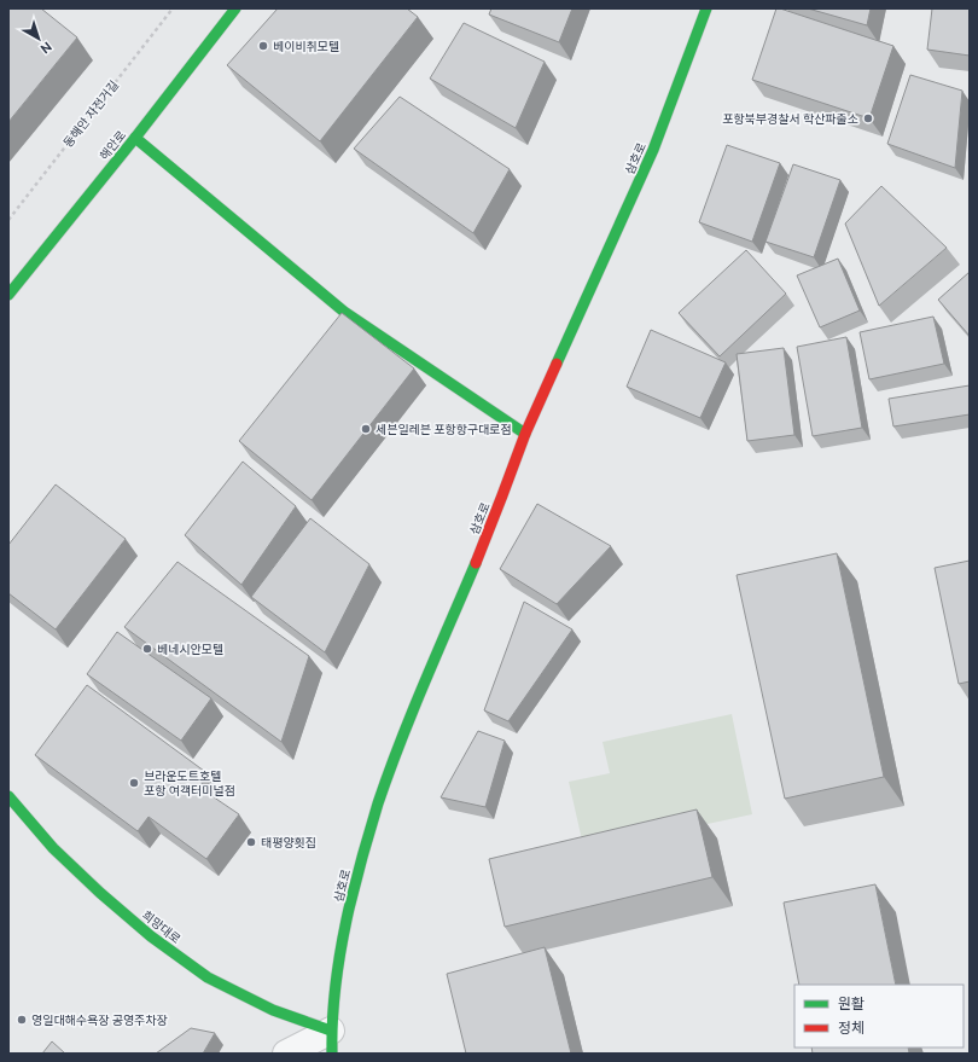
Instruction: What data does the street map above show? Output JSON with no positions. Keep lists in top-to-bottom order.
{
  "streets": {
    "main road": ["해안로", "삼호로", "희망대로"],
    "path": ["동해안 자전거길"]
  },
  "crossings": [
    ["삼호로", "희망대로"]
  ],
  "places": [
    "베이비취모텔",
    "포항북부경찰서 학산파출소",
    "세븐일레븐 포항항구대로점",
    "베네시안모텔",
    "브라운도트호텔 포항 여객터미널점",
    "태평양횟집",
    "영일대해수욕장 공영주차장"
  ],
  "legend": ["원활", "정체"],
  "north": "bottom right"
}
